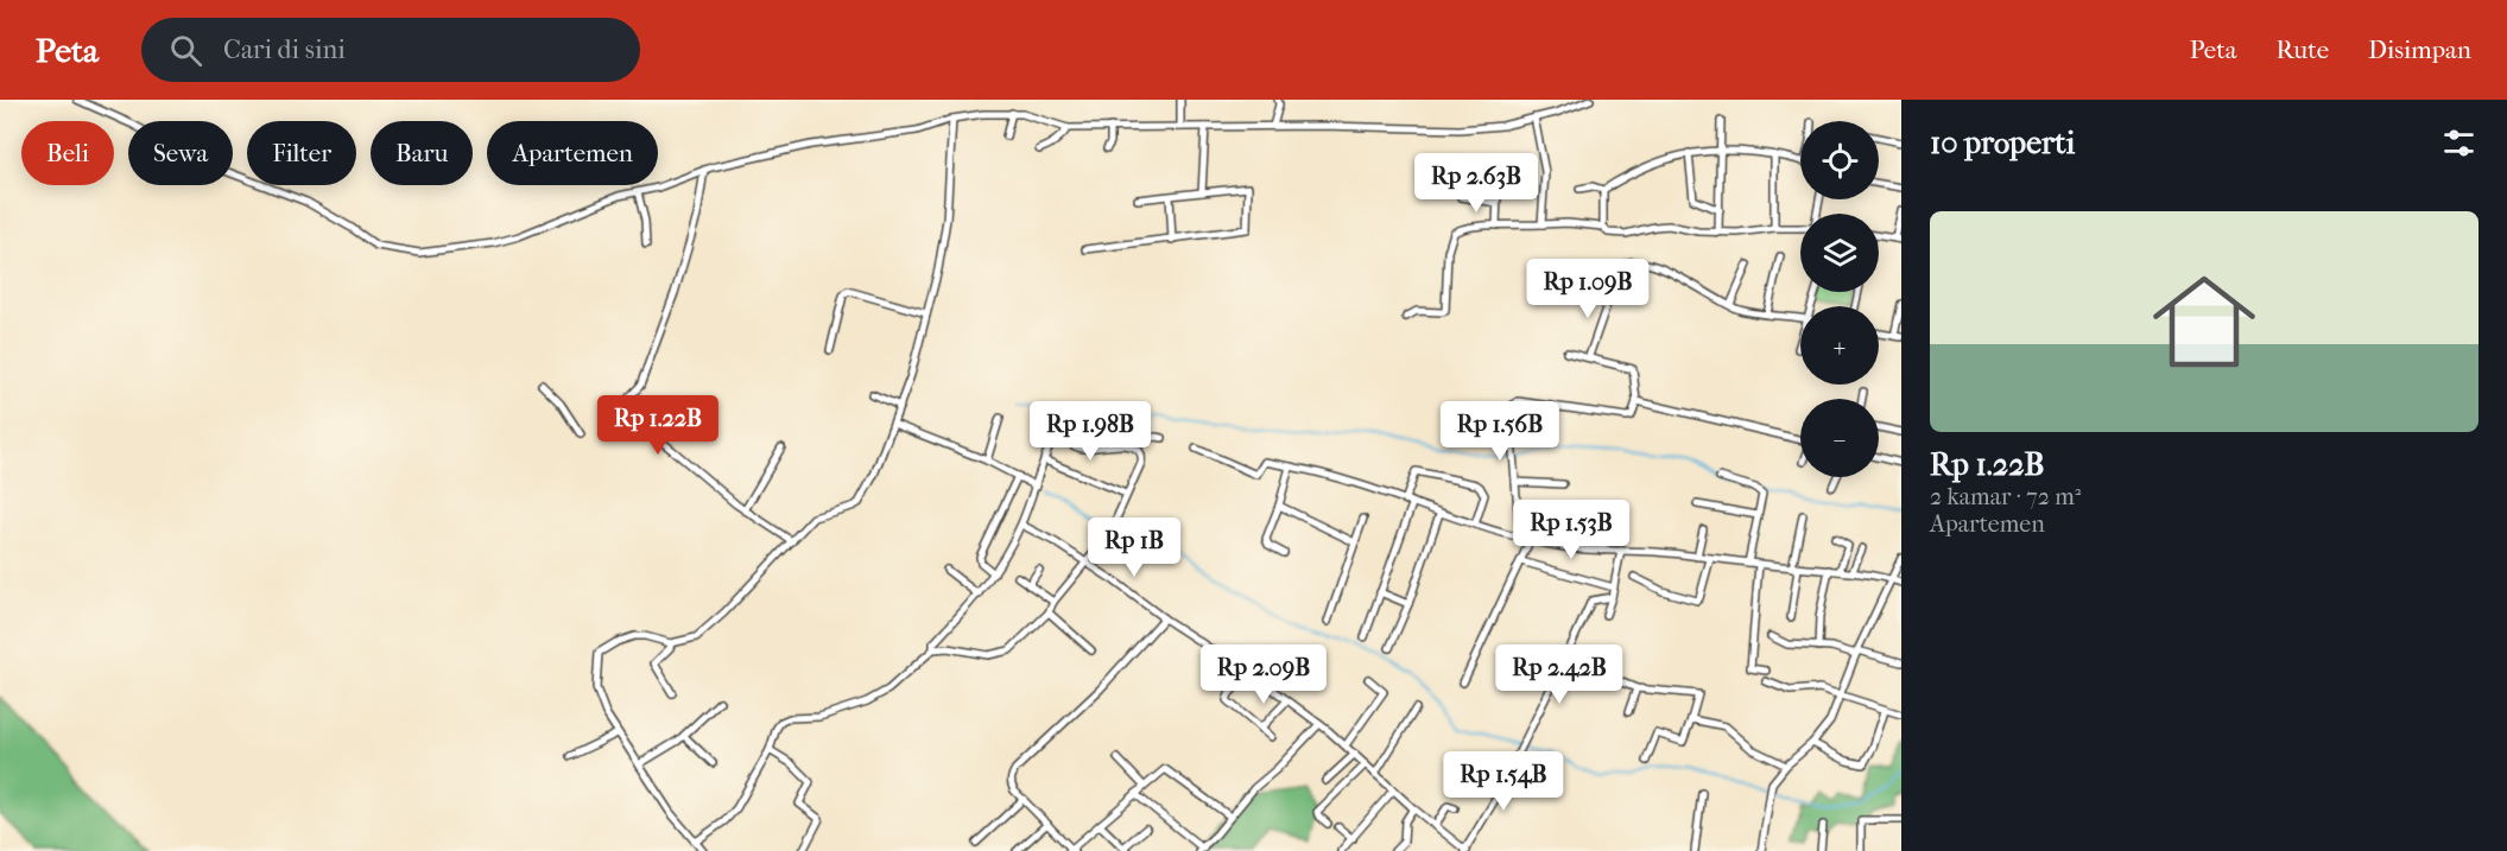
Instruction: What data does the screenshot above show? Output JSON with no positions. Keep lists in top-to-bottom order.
{
  "page": {
    "header": "Peta",
    "search": "Cari di sini",
    "nav": ["Peta", "Rute", "Disimpan"],
    "heading": "10 properti",
    "map_buttons": ["+", "−"],
    "chip": [
      "Beli",
      "Sewa",
      "Filter",
      "Baru",
      "Apartemen"
    ],
    "price": [
      "Rp 2.63B",
      "Rp 1.09B",
      "Rp 1.22B",
      "Rp 1.98B",
      "Rp 1.56B",
      "Rp 1.53B",
      "Rp 1B",
      "Rp 2.09B",
      "Rp 2.42B",
      "Rp 1.54B"
    ],
    "list": [
      {
        "name": "Rp 1.22B",
        "note": "2 kamar · 72 m² · Apartemen"
      }
    ]
  }
}
